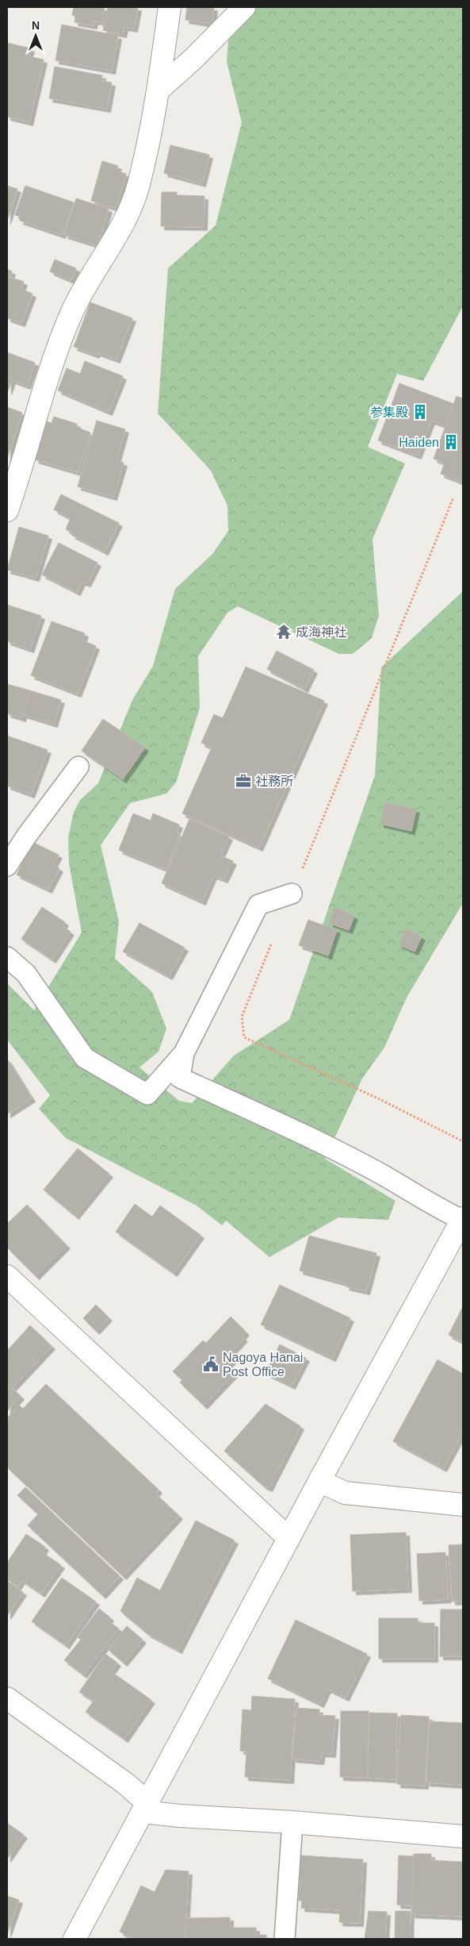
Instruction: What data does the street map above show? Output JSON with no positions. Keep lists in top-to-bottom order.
{
  "places": {
    "building": ["参集殿", "Haiden"],
    "temple": ["成海神社"],
    "office": ["社務所"],
    "public building": ["Nagoya Hanai Post Office"]
  },
  "north": "top"
}
